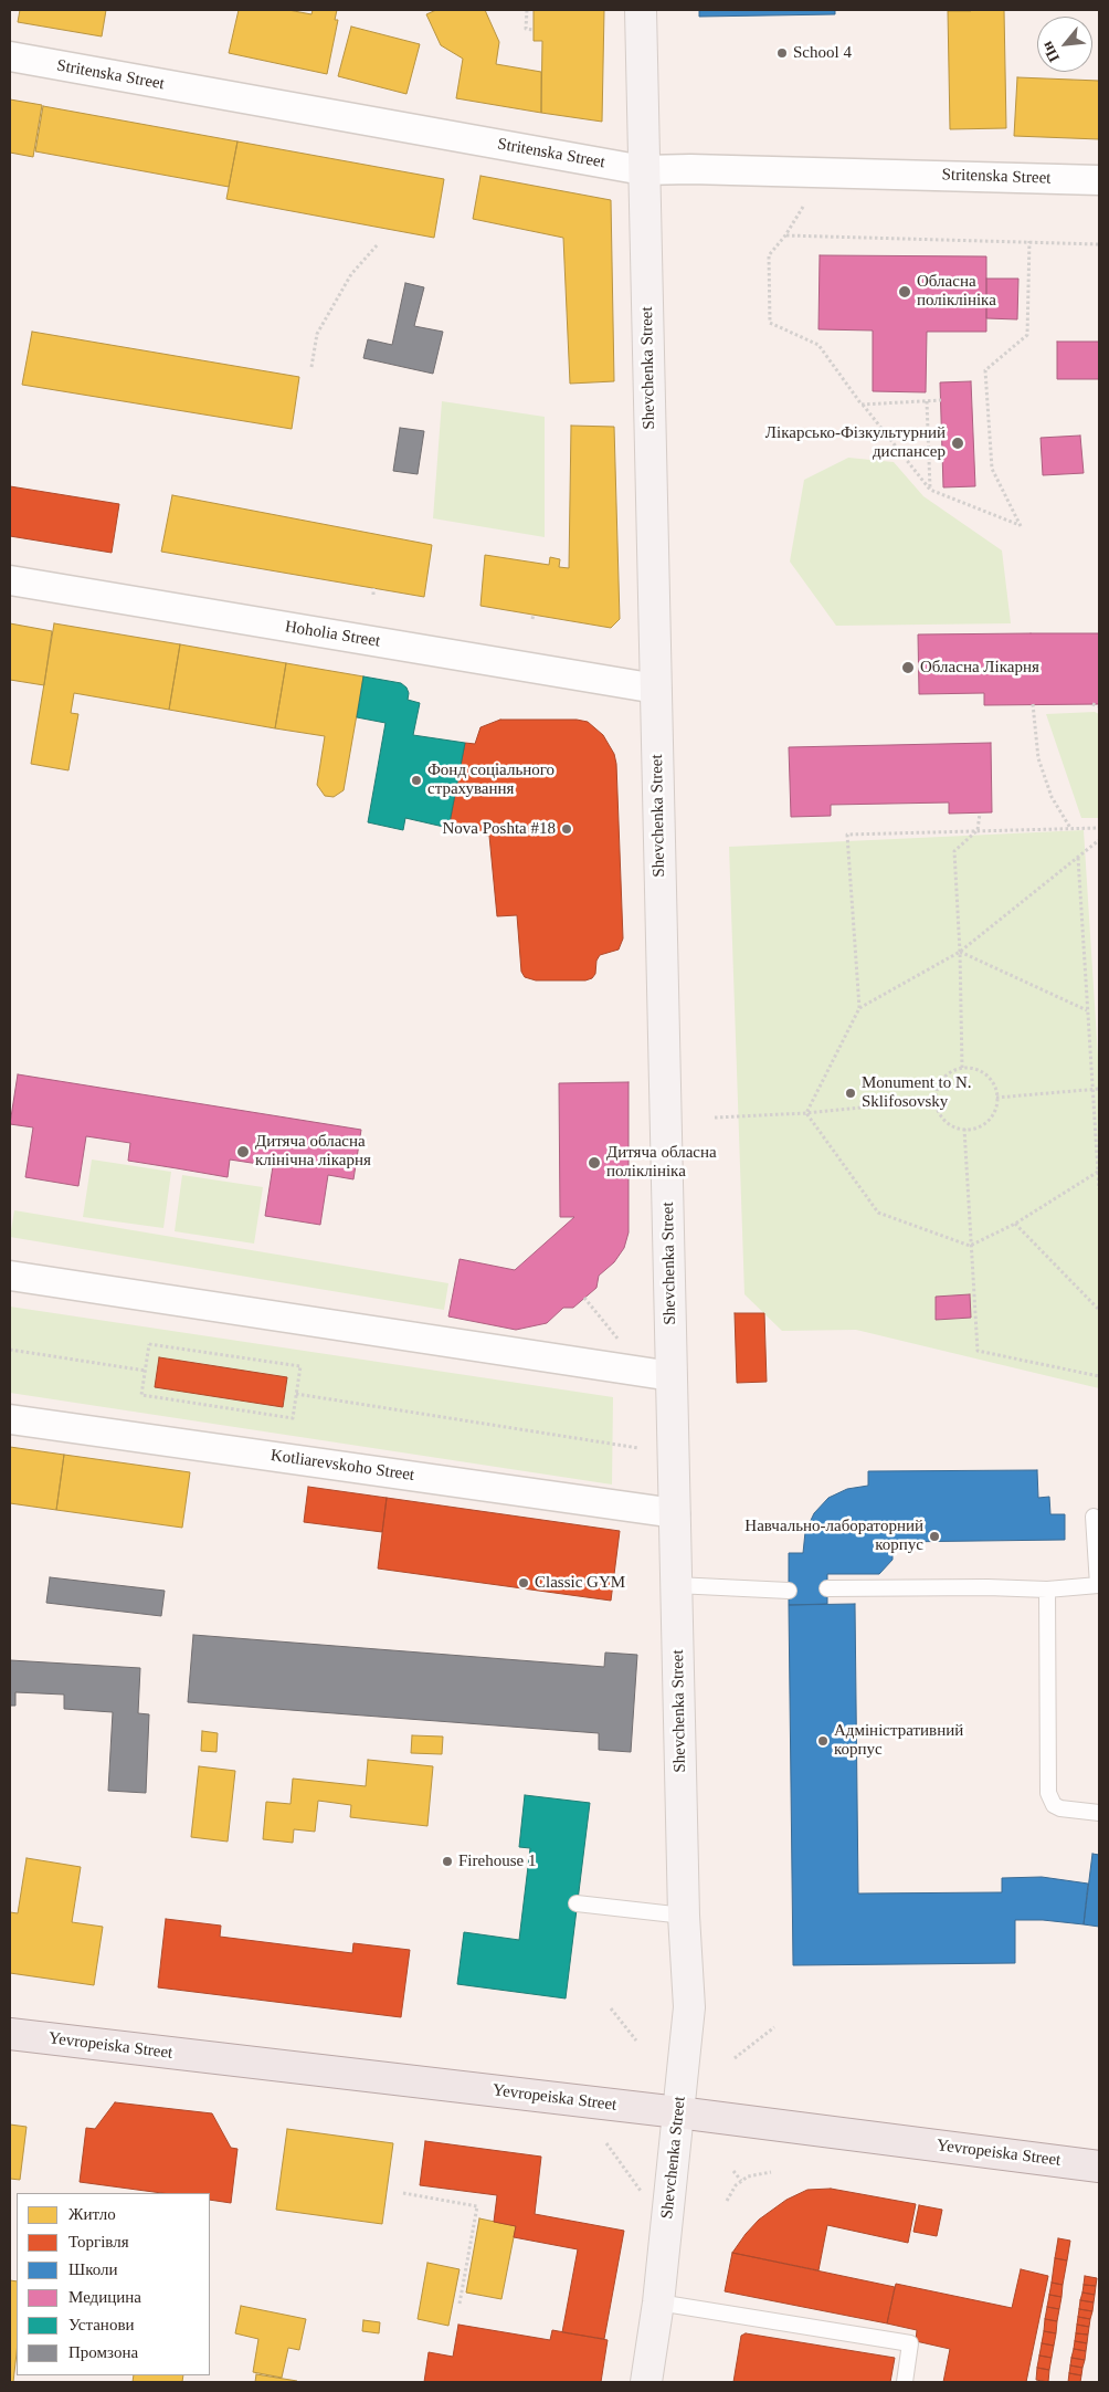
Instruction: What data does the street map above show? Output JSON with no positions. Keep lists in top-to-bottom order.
{
  "streets": {
    "main road": ["Yevropeiska Street"],
    "street": [
      "Stritenska Street",
      "Shevchenka Street",
      "Hoholia Street",
      "Kotliarevskoho Street"
    ]
  },
  "crossings": [
    ["Stritenska Street", "Shevchenka Street"],
    ["Shevchenka Street", "Hoholia Street"],
    ["Shevchenka Street", "Kotliarevskoho Street"],
    ["Shevchenka Street", "Yevropeiska Street"]
  ],
  "places": [
    "School 4",
    "Обласна поліклініка",
    "Лікарсько-Фізкультурний диспансер",
    "Обласна Лікарня",
    "Фонд соціального страхування",
    "Nova Poshta #18",
    "Monument to N. Sklifosovsky",
    "Дитяча обласна клінічна лікарня",
    "Дитяча обласна поліклініка",
    "Навчально-лабораторний корпус",
    "Classic GYM",
    "Адміністративний корпус",
    "Firehouse 1"
  ],
  "legend": [
    "Житло",
    "Торгівля",
    "Школи",
    "Медицина",
    "Установи",
    "Промзона"
  ],
  "north": "bottom left"
}
